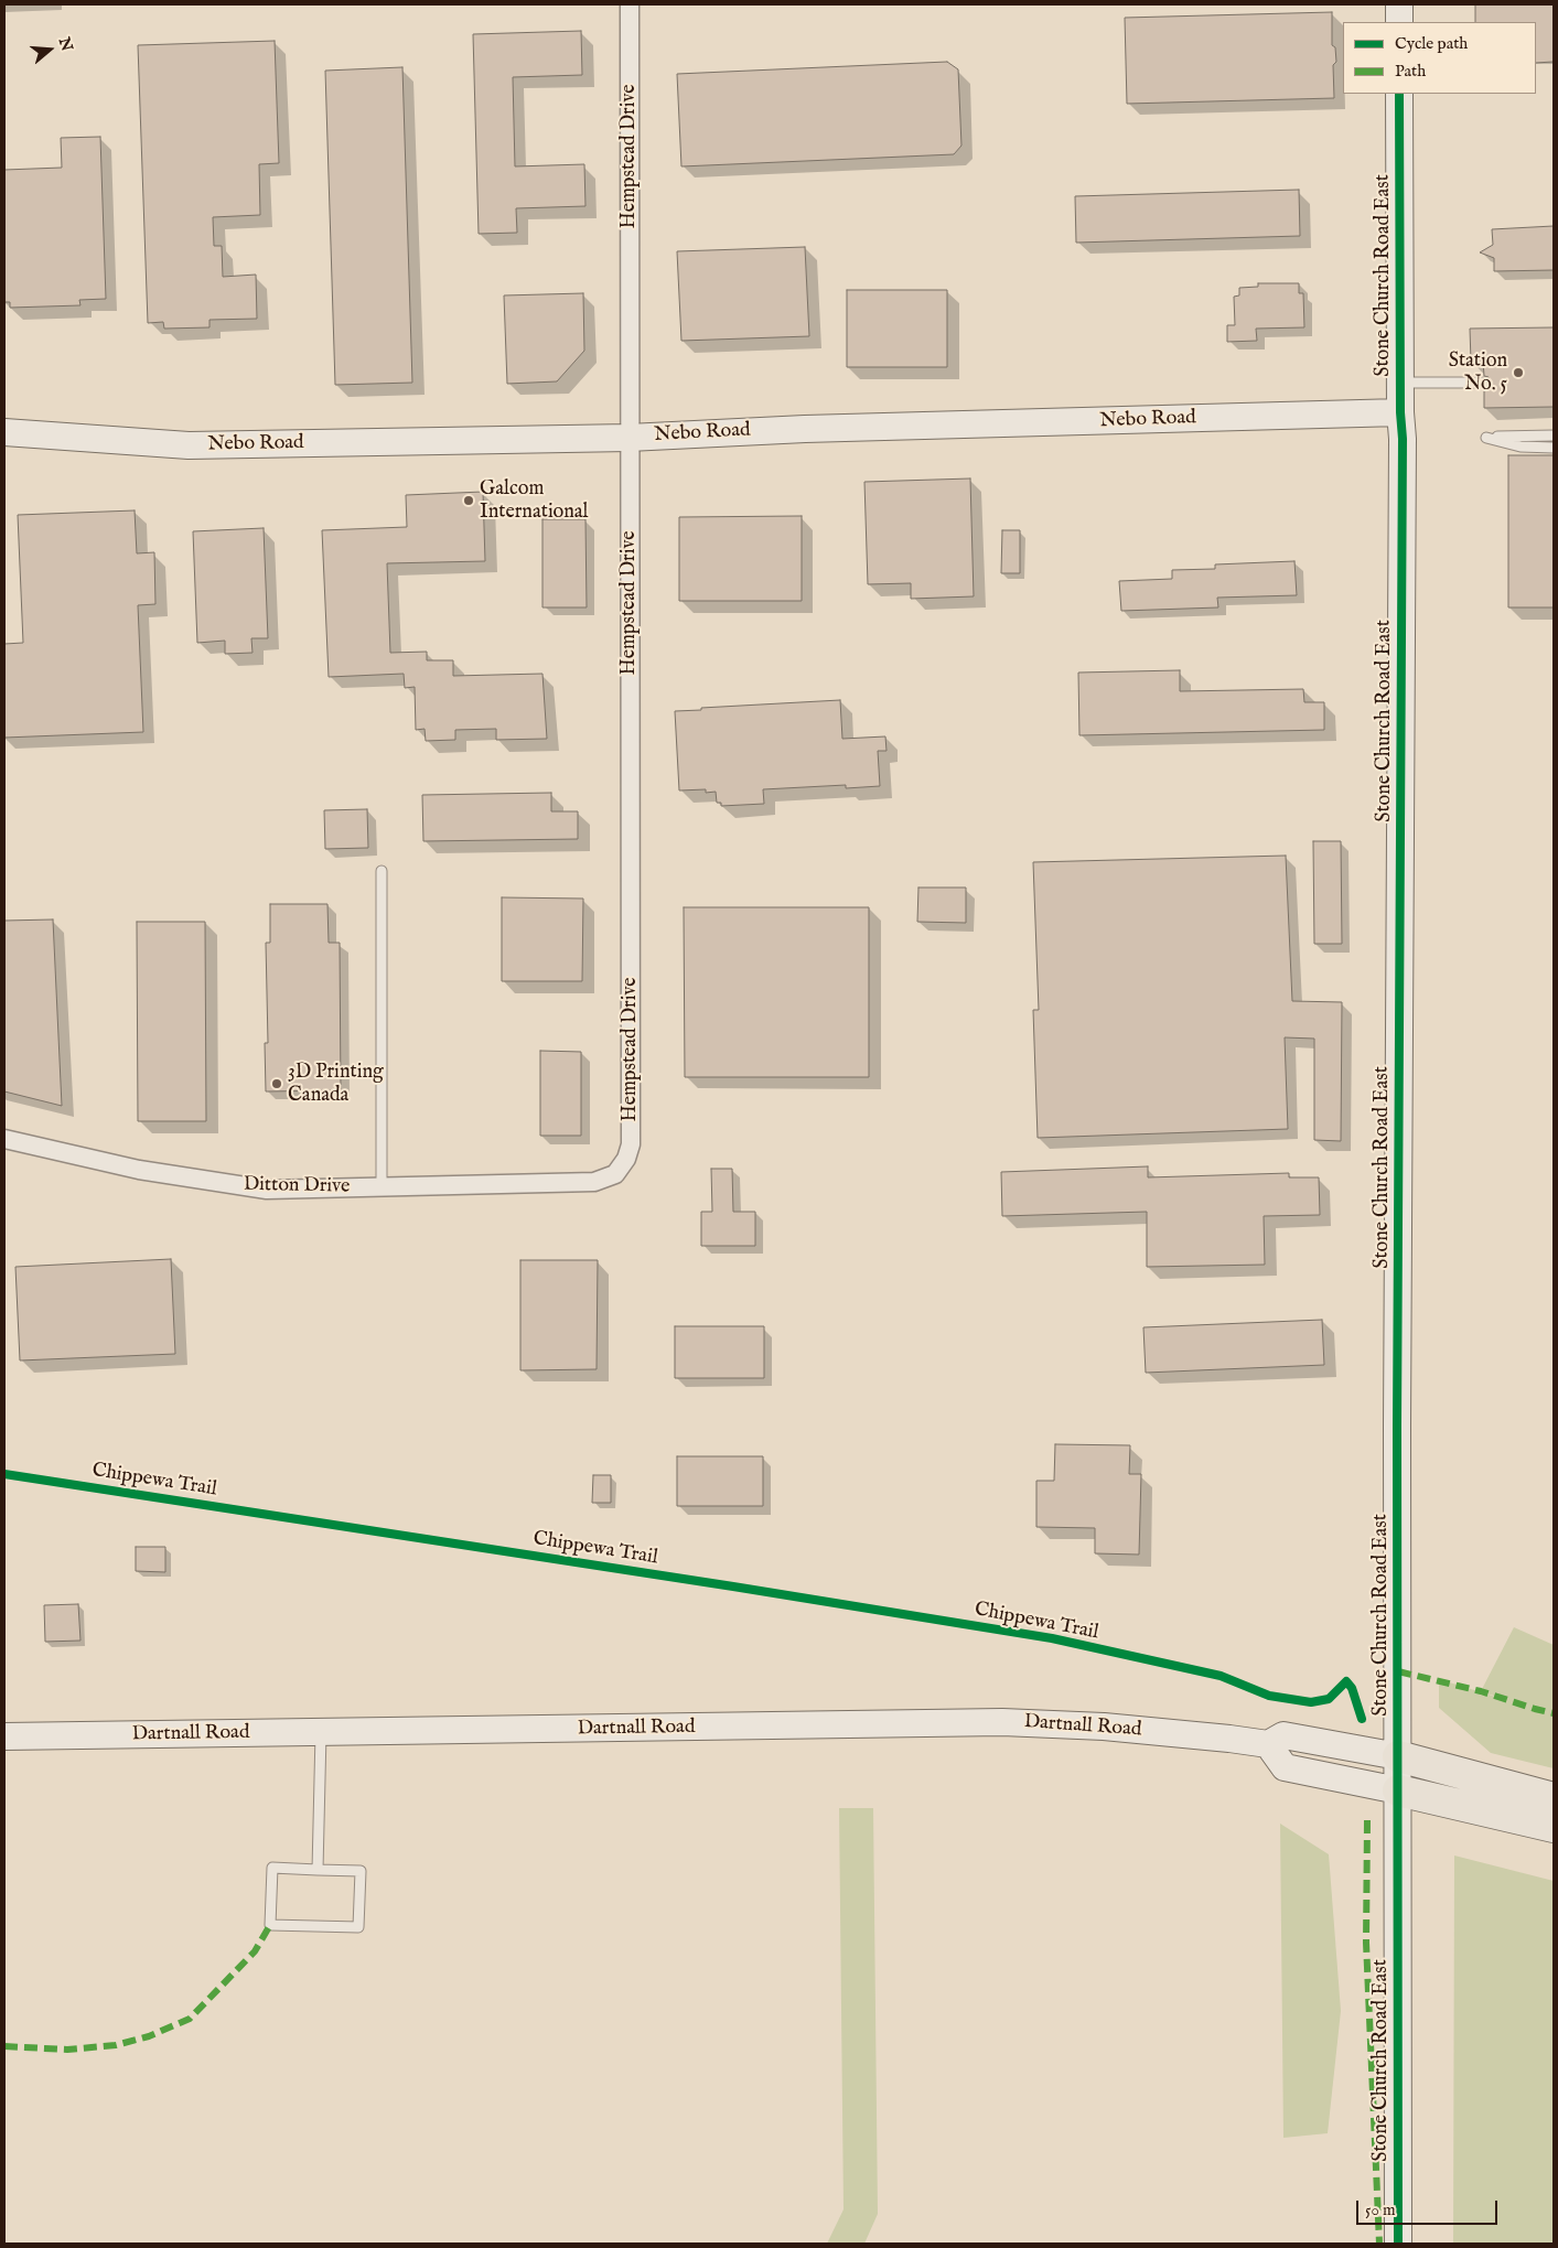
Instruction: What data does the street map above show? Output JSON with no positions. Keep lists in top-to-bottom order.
{
  "streets": {
    "street": [
      "Hempstead Drive",
      "Stone Church Road East",
      "Nebo Road",
      "Ditton Drive",
      "Dartnall Road"
    ],
    "cycle path": ["Chippewa Trail"]
  },
  "crossings": [
    ["Hempstead Drive", "Nebo Road"],
    ["Hempstead Drive", "Ditton Drive"],
    ["Stone Church Road East", "Nebo Road"],
    ["Stone Church Road East", "Dartnall Road"]
  ],
  "places": ["Station No. 5", "Galcom International", "3D Printing Canada"],
  "legend": ["Cycle path", "Path"],
  "scale_bar": "50 m",
  "north": "right"
}
